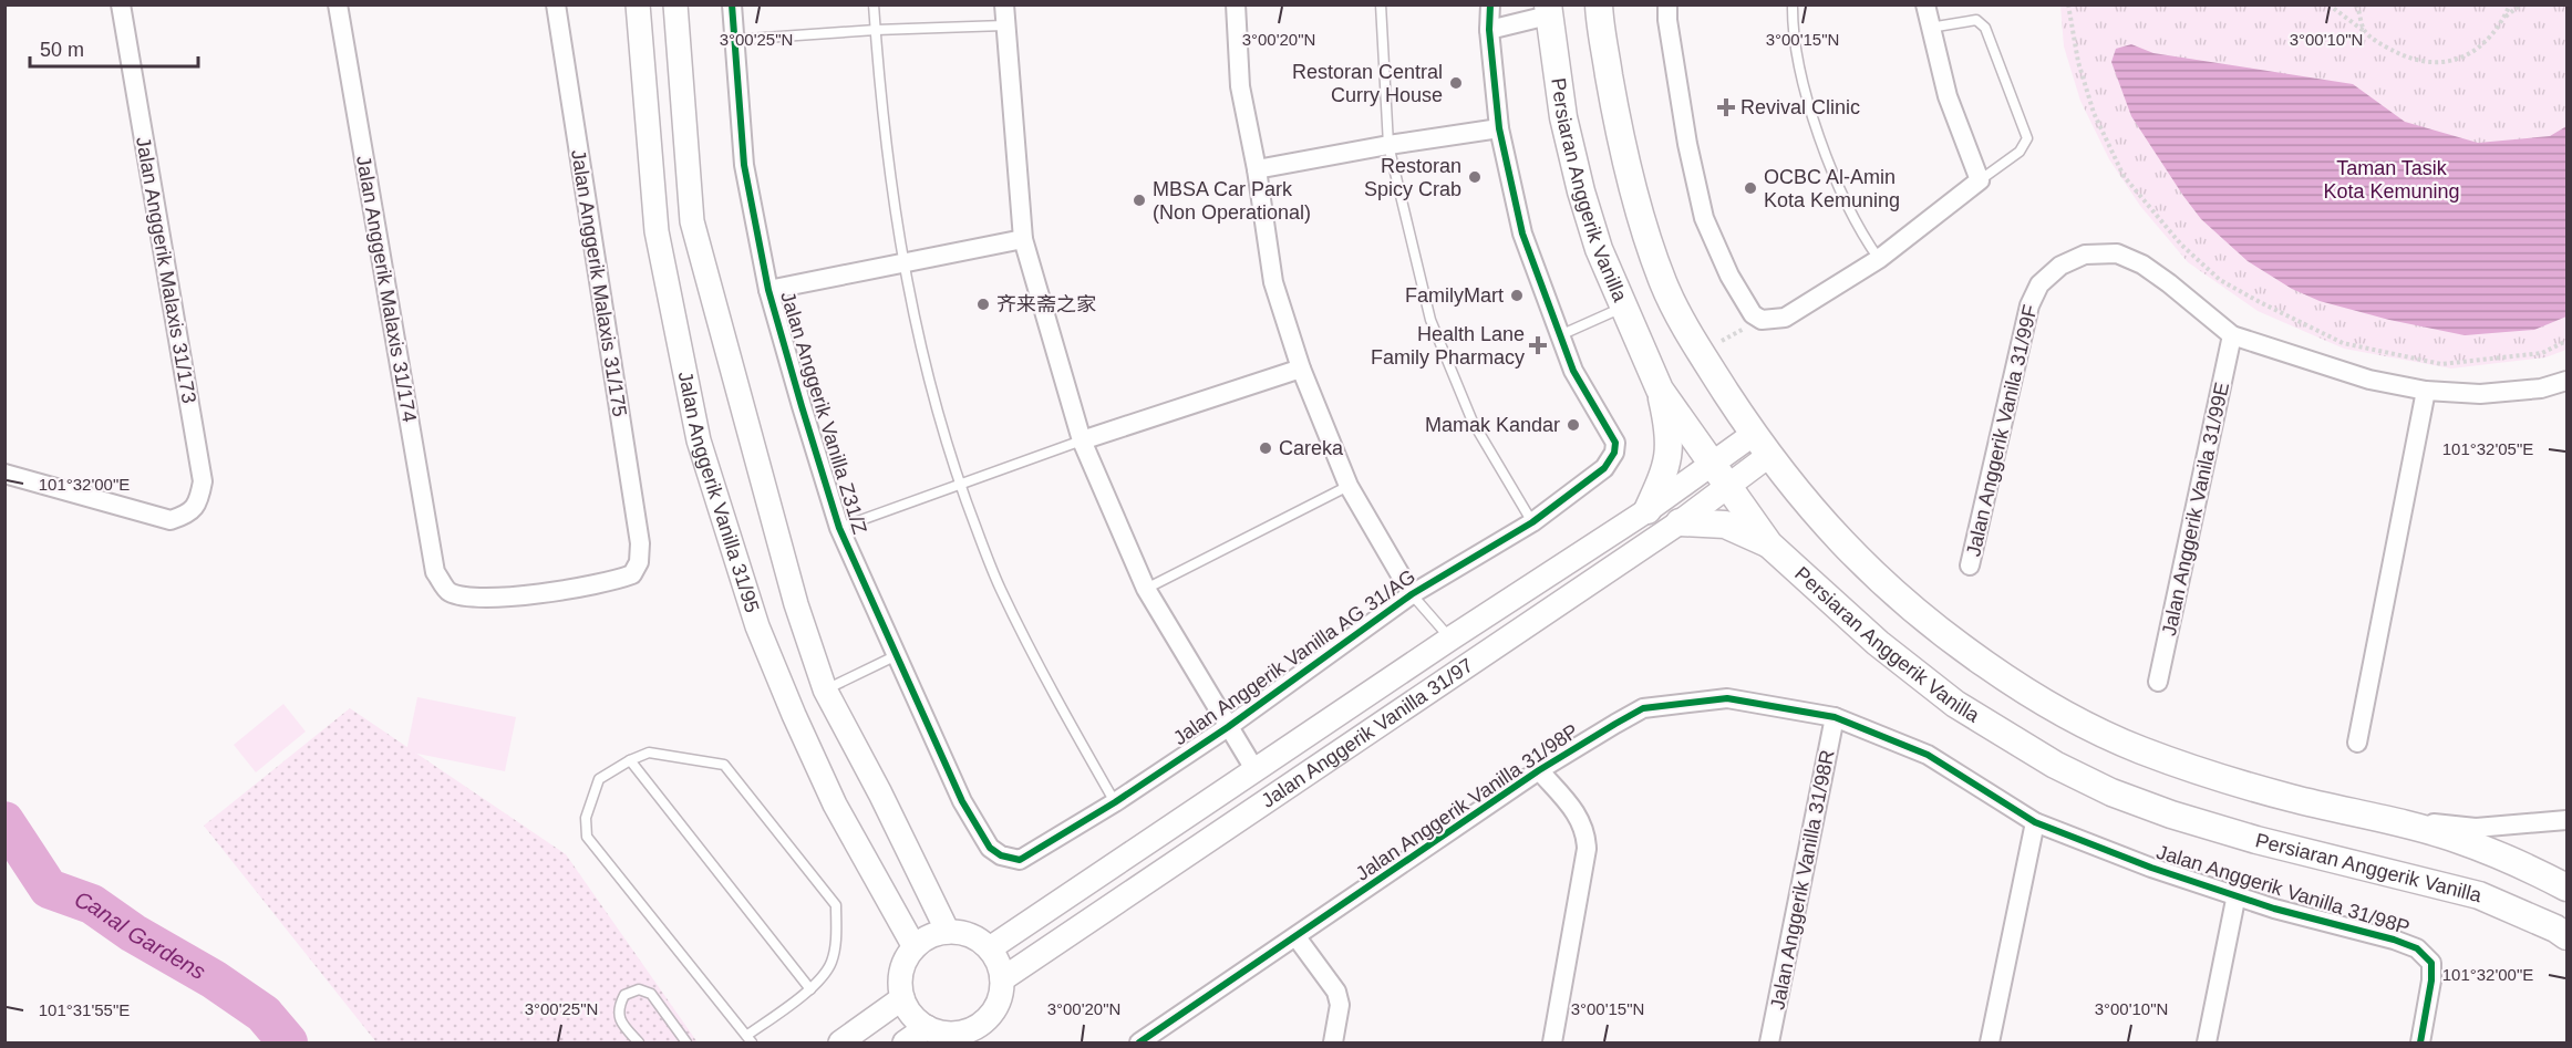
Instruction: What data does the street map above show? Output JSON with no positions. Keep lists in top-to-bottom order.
{
  "streets": {
    "main road": ["Persiaran Anggerik Vanilla"],
    "street": [
      "Jalan Anggerik Malaxis 31/173",
      "Jalan Anggerik Malaxis 31/175",
      "Jalan Anggerik Malaxis 31/174",
      "Jalan Anggerik Vanilla Z31/Z",
      "Jalan Anggerik Vanila 31/99F",
      "Jalan Anggerik Vanilla 31/95",
      "Jalan Anggerik Vanila 31/99E",
      "Jalan Anggerik Vanilla AG 31/AG",
      "Jalan Anggerik Vanilla 31/97",
      "Jalan Anggerik Vanilla 31/98P",
      "Jalan Anggerik Vanilla 31/98R"
    ]
  },
  "crossings": [
    ["Persiaran Anggerik Vanilla", "Jalan Anggerik Vanilla 31/97"],
    ["Jalan Anggerik Malaxis 31/175", "Jalan Anggerik Malaxis 31/174"],
    ["Jalan Anggerik Vanilla Z31/Z", "Jalan Anggerik Vanilla AG 31/AG"],
    ["Jalan Anggerik Vanila 31/99F", "Jalan Anggerik Vanila 31/99E"],
    ["Jalan Anggerik Vanilla 31/95", "Jalan Anggerik Vanilla 31/97"],
    ["Jalan Anggerik Vanilla 31/98P", "Jalan Anggerik Vanilla 31/98R"]
  ],
  "water": ["Canal Gardens"],
  "parks": ["Taman Tasik Kota Kemuning"],
  "places": {
    "other": [
      "Restoran Central Curry House",
      "Restoran Spicy Crab",
      "OCBC Al-Amin Kota Kemuning",
      "MBSA Car Park (Non Operational)",
      "FamilyMart",
      "齐来斋之家",
      "Mamak Kandar",
      "Careka"
    ],
    "health": ["Revival Clinic", "Health Lane Family Pharmacy"]
  },
  "scale_bar": "50 m",
  "coordinates": [
    "3°00'25\"N",
    "3°00'20\"N",
    "3°00'15\"N",
    "3°00'10\"N",
    "101°32'05\"E",
    "101°32'00\"E",
    "101°31'55\"E"
  ]
}
